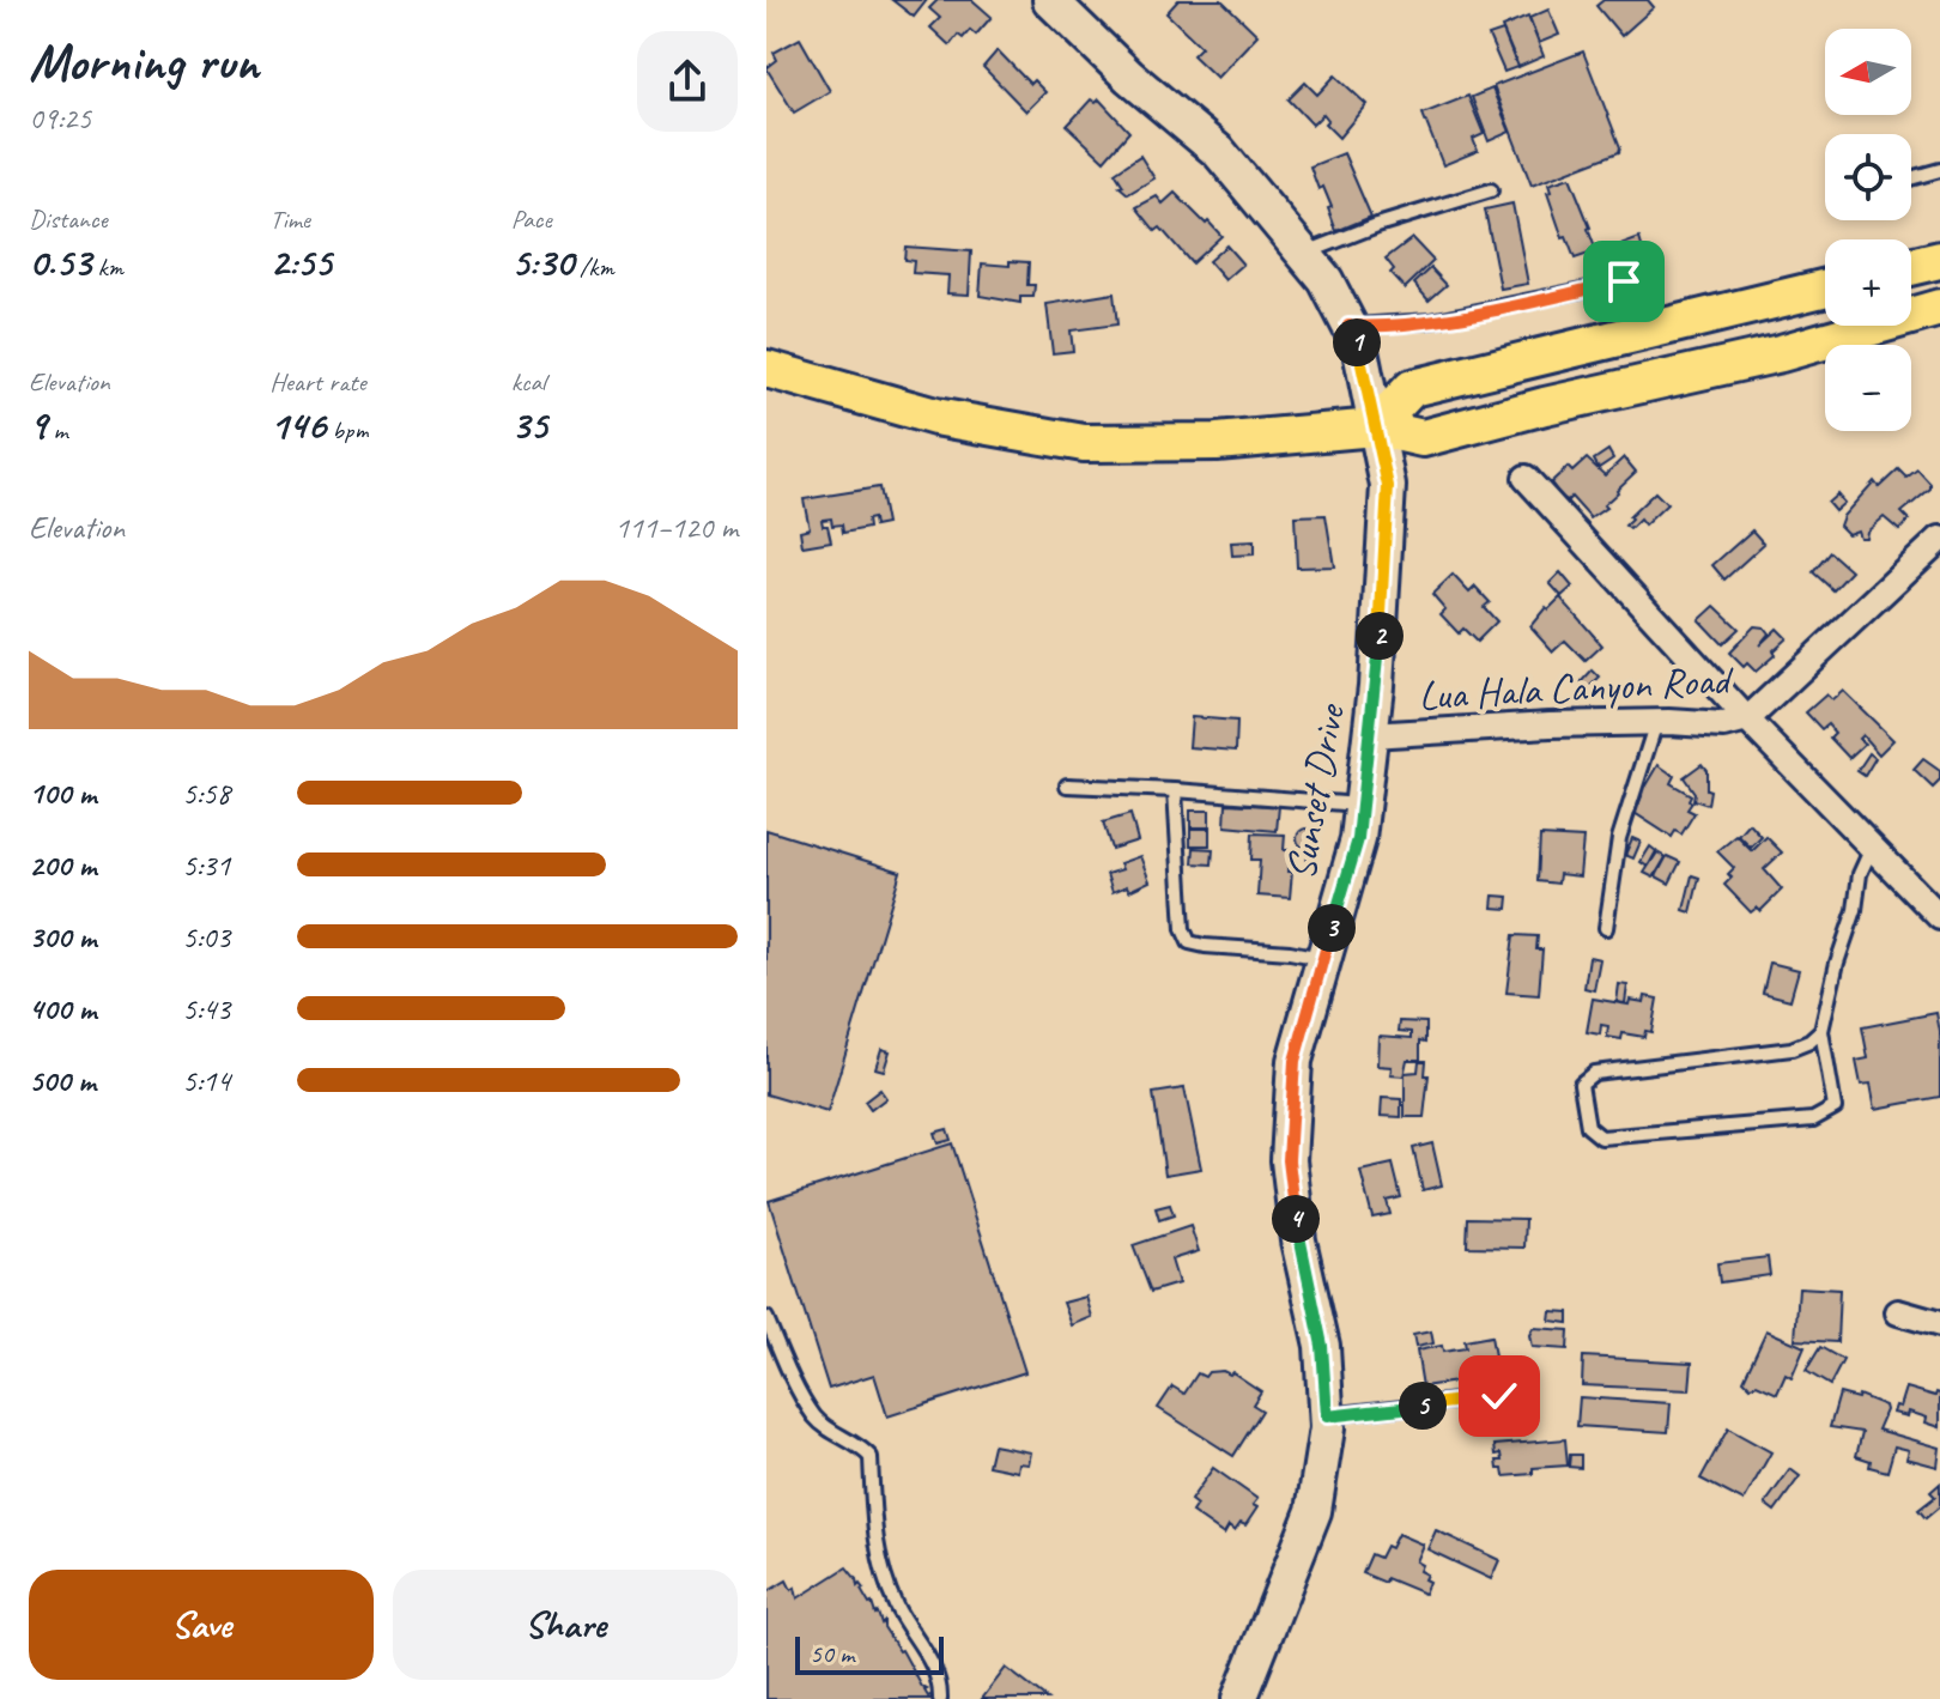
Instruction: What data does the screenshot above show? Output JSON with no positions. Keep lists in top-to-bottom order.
{
  "streets": {
    "main road": ["Sunset Drive"],
    "street": ["Lua Hala Canyon Road"]
  },
  "crossings": [
    ["Lua Hala Canyon Road", "Sunset Drive"]
  ],
  "scale_bar": "50 m",
  "north": "left",
  "page": {
    "heading": ["Morning run", "09:25"],
    "map_buttons": ["+", "−"],
    "stats": [
      ["Distance", "0.53 km"],
      ["Time", "2:55"],
      ["Pace", "5:30 /km"],
      ["Elevation", "9 m"],
      ["Heart rate", "146 bpm"],
      ["kcal", "35"]
    ],
    "pins": [
      "1",
      "2",
      "3",
      "4",
      "5"
    ],
    "chart": ["Elevation", "111–120 m"],
    "list": [
      {
        "name": "100 m",
        "note": "5:58"
      },
      {
        "name": "200 m",
        "note": "5:31"
      },
      {
        "name": "300 m",
        "note": "5:03"
      },
      {
        "name": "400 m",
        "note": "5:43"
      },
      {
        "name": "500 m",
        "note": "5:14"
      }
    ],
    "buttons": ["Save", "Share"],
    "scale": "50 m"
  }
}
